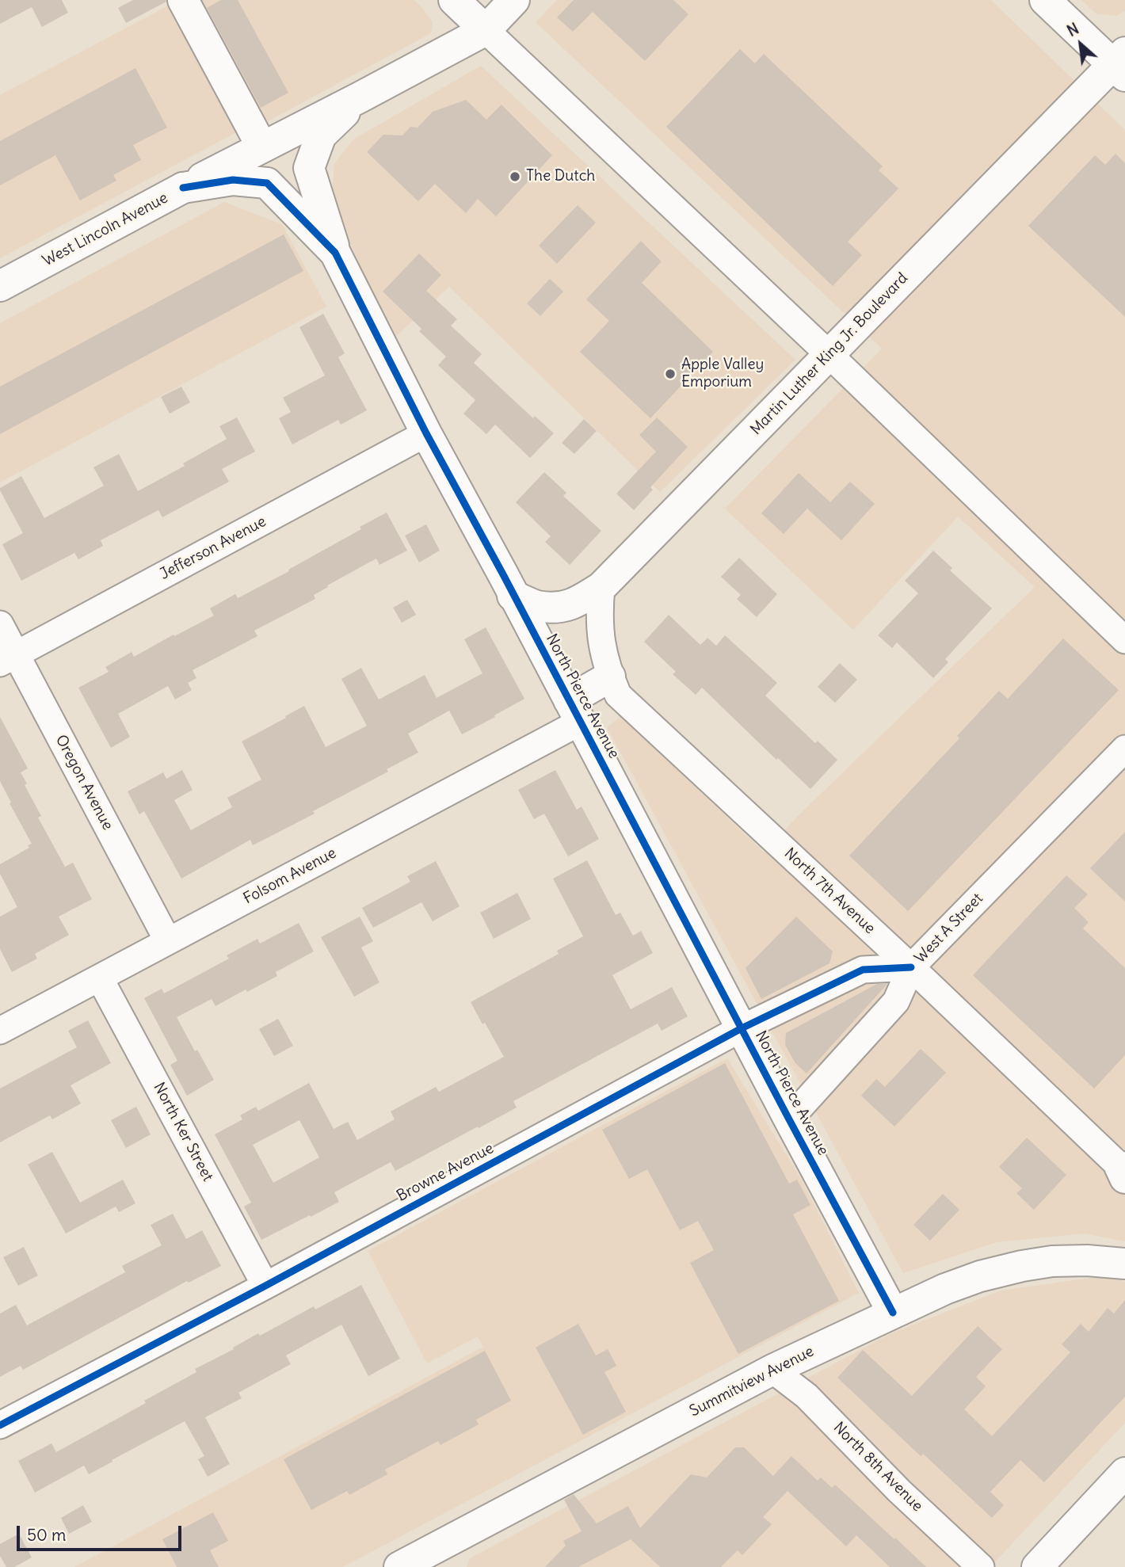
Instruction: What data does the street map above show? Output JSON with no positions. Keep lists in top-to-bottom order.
{
  "streets": {
    "street": [
      "West Lincoln Avenue",
      "Martin Luther King Jr. Boulevard",
      "Jefferson Avenue",
      "North Pierce Avenue",
      "Oregon Avenue",
      "Folsom Avenue",
      "North 7th Avenue",
      "West A Street",
      "North Ker Street",
      "Browne Avenue",
      "Summitview Avenue",
      "North 8th Avenue"
    ]
  },
  "crossings": [
    ["West Lincoln Avenue", "North Pierce Avenue"],
    ["Martin Luther King Jr. Boulevard", "North Pierce Avenue"],
    ["Martin Luther King Jr. Boulevard", "North 7th Avenue"],
    ["Jefferson Avenue", "North Pierce Avenue"],
    ["Jefferson Avenue", "Oregon Avenue"],
    ["North Pierce Avenue", "Folsom Avenue"],
    ["North Pierce Avenue", "West A Street"],
    ["North Pierce Avenue", "Browne Avenue"],
    ["North Pierce Avenue", "Summitview Avenue"],
    ["Oregon Avenue", "Folsom Avenue"],
    ["Folsom Avenue", "North Ker Street"],
    ["North 7th Avenue", "West A Street"],
    ["North 7th Avenue", "Browne Avenue"],
    ["West A Street", "Browne Avenue"],
    ["North Ker Street", "Browne Avenue"],
    ["Summitview Avenue", "North 8th Avenue"]
  ],
  "places": ["The Dutch", "Apple Valley Emporium"],
  "scale_bar": "50 m",
  "north": "top left"
}
